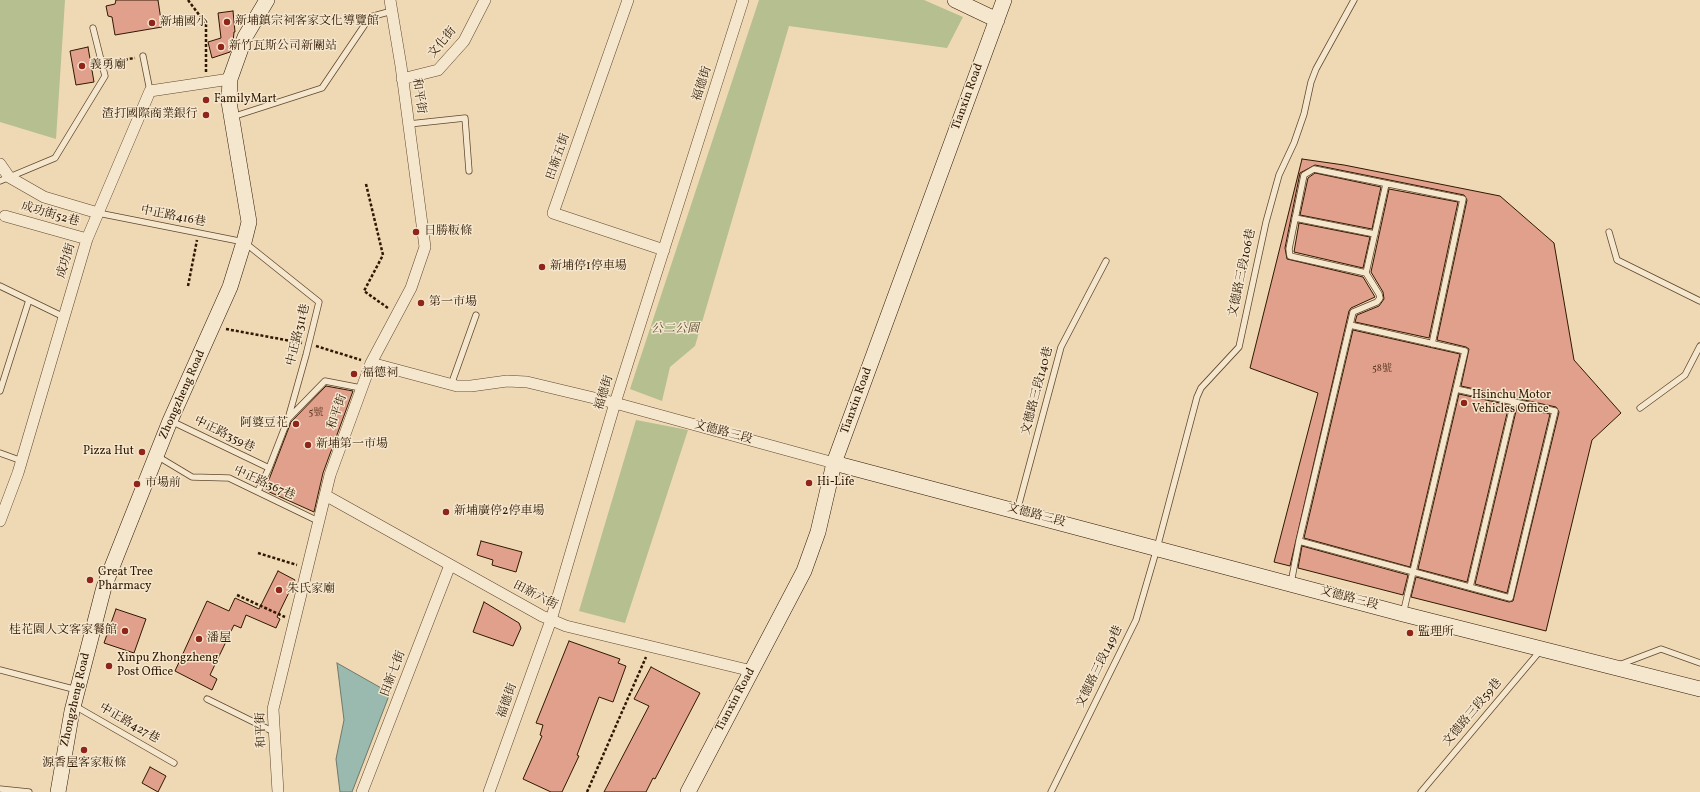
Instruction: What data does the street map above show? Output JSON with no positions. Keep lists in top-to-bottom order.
{
  "streets": {
    "main road": ["Tianxin Road", "Zhongzheng Road", "文德路三段"],
    "street": [
      "文化街",
      "福德街",
      "和平街",
      "田新五街",
      "成功街52巷",
      "成功街",
      "田新六街",
      "田新七街"
    ],
    "lane": [
      "中正路416巷",
      "文德路三段106巷",
      "中正路311巷",
      "文德路三段140巷",
      "中正路359巷",
      "中正路367巷",
      "文德路三段149巷",
      "文德路三段59巷",
      "中正路427巷"
    ]
  },
  "crossings": [
    ["文化街", "和平街"],
    ["福德街", "田新五街"],
    ["福德街", "文德路三段"],
    ["福德街", "田新六街"],
    ["和平街", "文德路三段"],
    ["和平街", "中正路367巷"],
    ["和平街", "田新六街"],
    ["Tianxin Road", "文德路三段"],
    ["Tianxin Road", "田新六街"],
    ["成功街52巷", "成功街"],
    ["中正路416巷", "成功街"],
    ["中正路416巷", "中正路311巷"],
    ["中正路416巷", "Zhongzheng Road"],
    ["文德路三段106巷", "文德路三段"],
    ["文德路三段106巷", "文德路三段149巷"],
    ["中正路311巷", "Zhongzheng Road"],
    ["文德路三段140巷", "文德路三段"],
    ["Zhongzheng Road", "中正路359巷"],
    ["Zhongzheng Road", "中正路367巷"],
    ["Zhongzheng Road", "中正路427巷"],
    ["文德路三段", "文德路三段149巷"],
    ["文德路三段", "文德路三段59巷"],
    ["田新六街", "田新七街"]
  ],
  "parks": ["公二公園"],
  "places": [
    "新埔鎮宗祠客家文化導覽館",
    "新埔國小",
    "新竹瓦斯公司新關站",
    "義勇廟",
    "FamilyMart",
    "渣打國際商業銀行",
    "日勝粄條",
    "新埔停1停車場",
    "第一市場",
    "福德祠",
    "Hsinchu Motor Vehicles Office",
    "阿婆豆花",
    "新埔第一市場",
    "Pizza Hut",
    "Hi-Life",
    "市場前",
    "新埔廣停2停車場",
    "Great Tree Pharmacy",
    "朱氏家廟",
    "桂花園人文客家餐館",
    "監理所",
    "潘屋",
    "Xinpu Zhongzheng Post Office",
    "源香屋客家粄條"
  ],
  "house_numbers": ["58號", "5號"]
}
